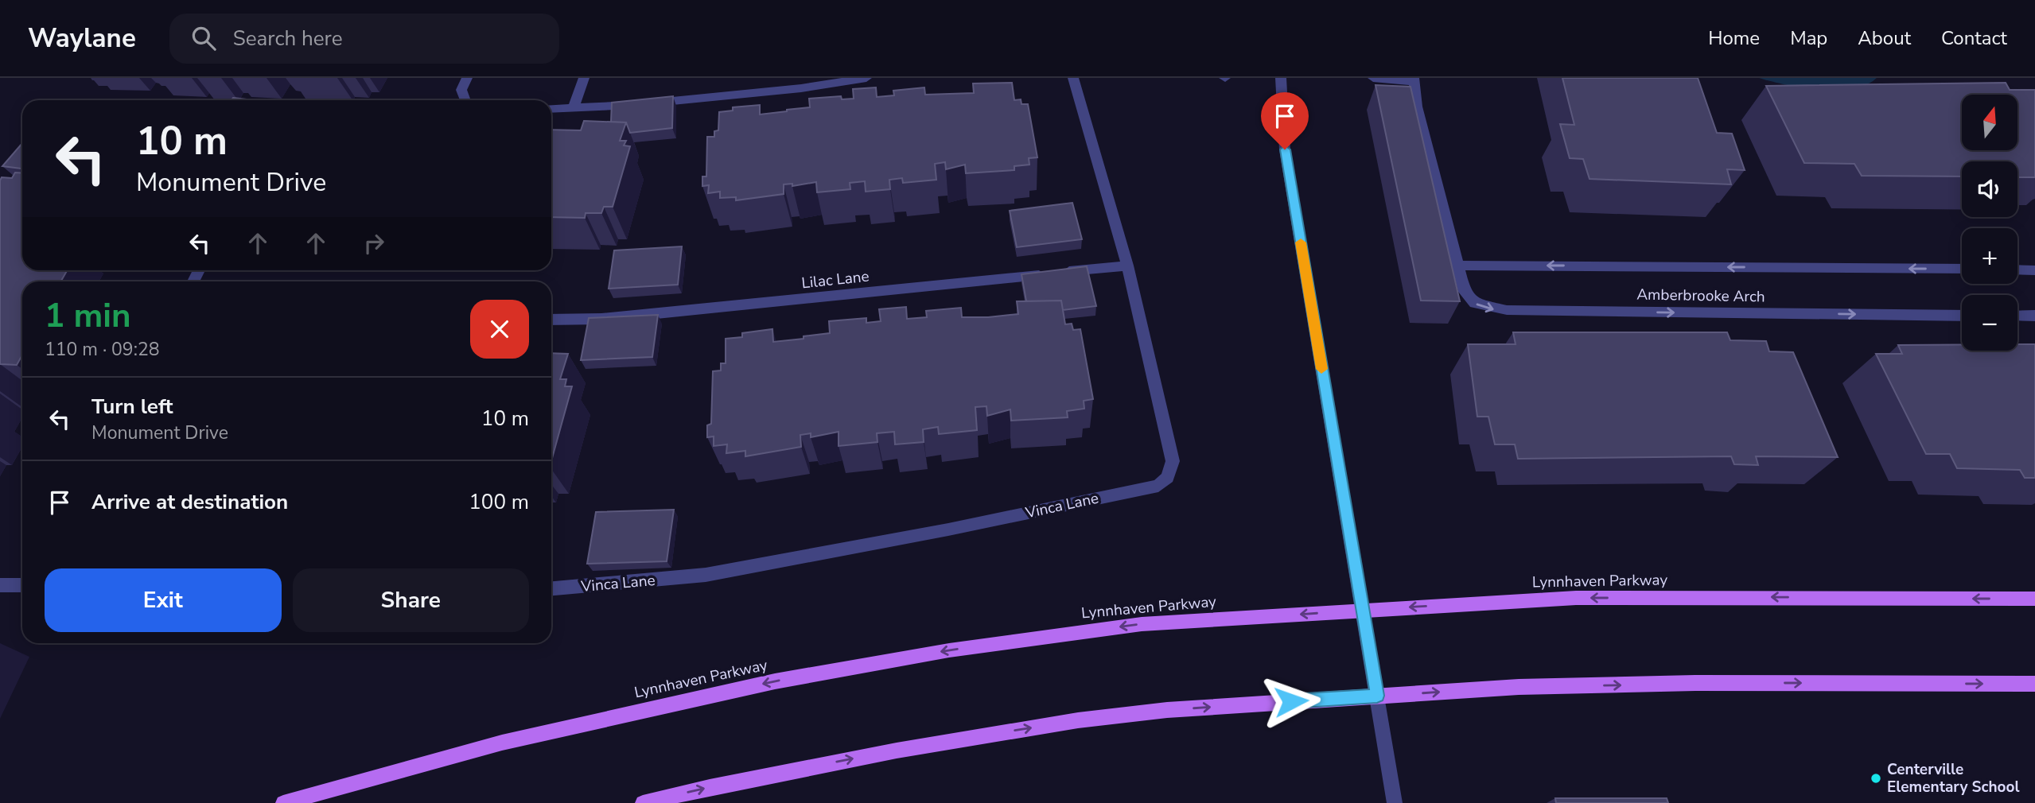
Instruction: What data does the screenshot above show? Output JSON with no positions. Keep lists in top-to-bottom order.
{
  "streets": {
    "main road": ["Lynnhaven Parkway"],
    "street": ["Lilac Lane", "Amberbrooke Arch", "Vinca Lane"]
  },
  "crossings": [
    ["Lilac Lane", "Vinca Lane"]
  ],
  "places": ["Centerville Elementary School"],
  "north": "top",
  "page": {
    "header": "Waylane",
    "search": "Search here",
    "nav": [
      "Home",
      "Map",
      "About",
      "Contact"
    ],
    "map_buttons": ["+", "−"],
    "turn": ["10 m", "Monument Drive"],
    "heading": ["1 min", "110 m · 09:28"],
    "list": [
      {
        "name": "Turn left",
        "note": "Monument Drive",
        "value": "10 m"
      },
      {
        "name": "Arrive at destination",
        "value": "100 m"
      }
    ],
    "buttons": ["Exit", "Share"]
  }
}
